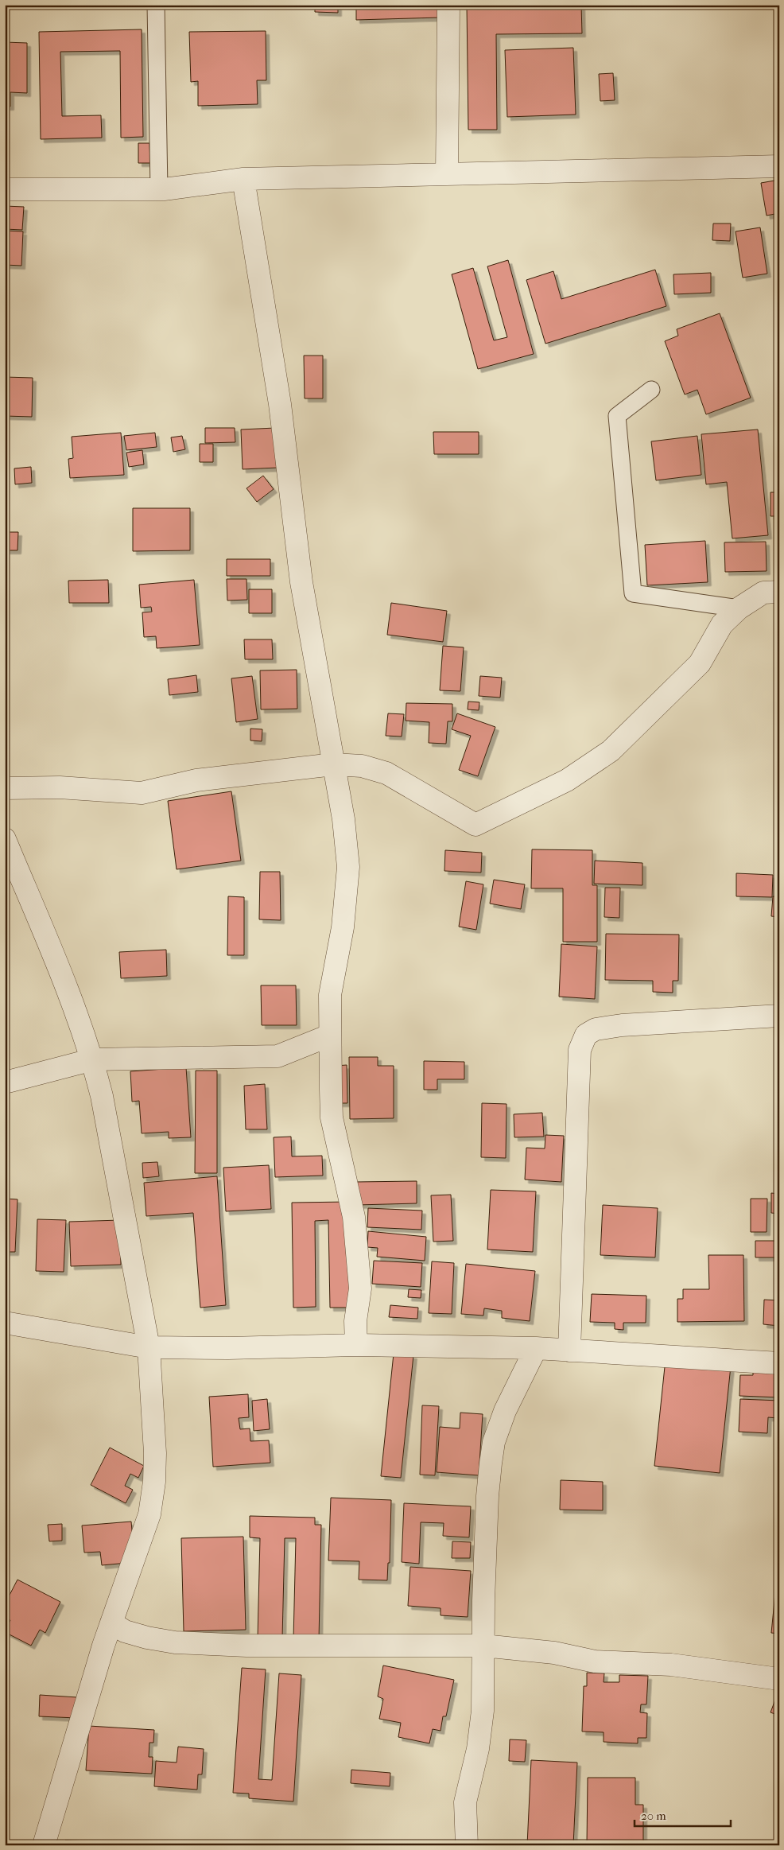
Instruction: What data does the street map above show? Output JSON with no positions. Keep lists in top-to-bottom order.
{
  "scale_bar": "20 m"
}
